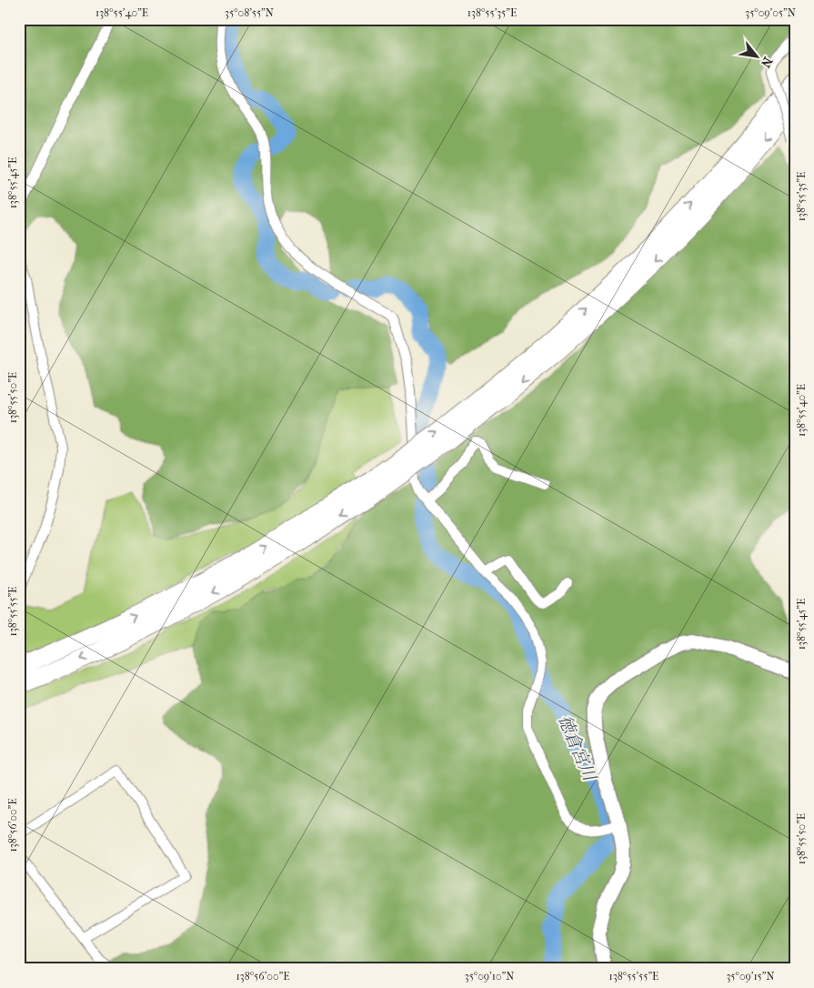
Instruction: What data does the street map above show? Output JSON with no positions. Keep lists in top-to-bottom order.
{
  "water": ["徳倉宮川"],
  "north": "bottom right",
  "coordinates": [
    "138°55'40\"E",
    "35°08'55\"N",
    "138°55'35\"E",
    "35°09'05\"N",
    "138°55'45\"E",
    "138°55'50\"E",
    "138°55'55\"E",
    "138°56'00\"E",
    "35°09'10\"N",
    "35°09'15\"N"
  ]
}
